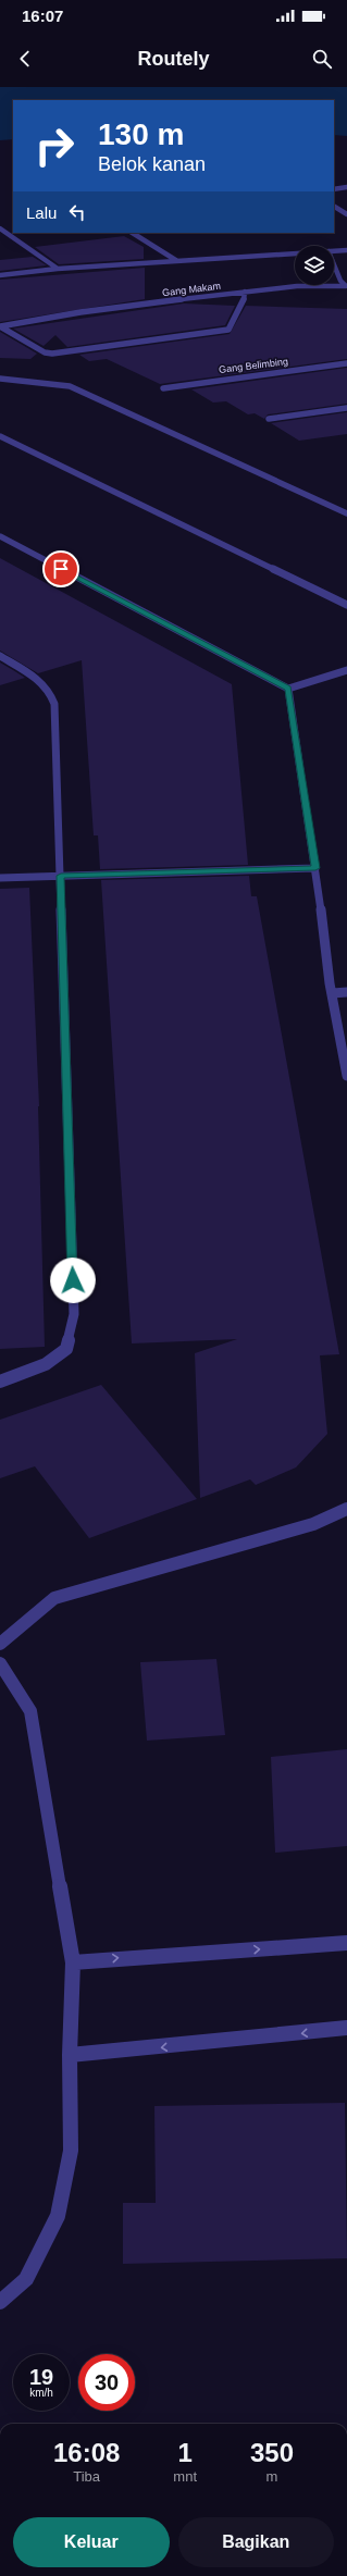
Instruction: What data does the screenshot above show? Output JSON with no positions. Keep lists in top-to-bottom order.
{
  "streets": {
    "street": ["Gang Makam", "Gang Belimbing"]
  },
  "page": {
    "status": "16:07",
    "header": "Routely",
    "turn": ["130 m", "Belok kanan"],
    "then": "Lalu",
    "speed": "19 km/h",
    "limit": "30",
    "eta": [
      "16:08",
      "Tiba",
      "1",
      "mnt",
      "350",
      "m"
    ],
    "buttons": ["Keluar", "Bagikan"]
  }
}
